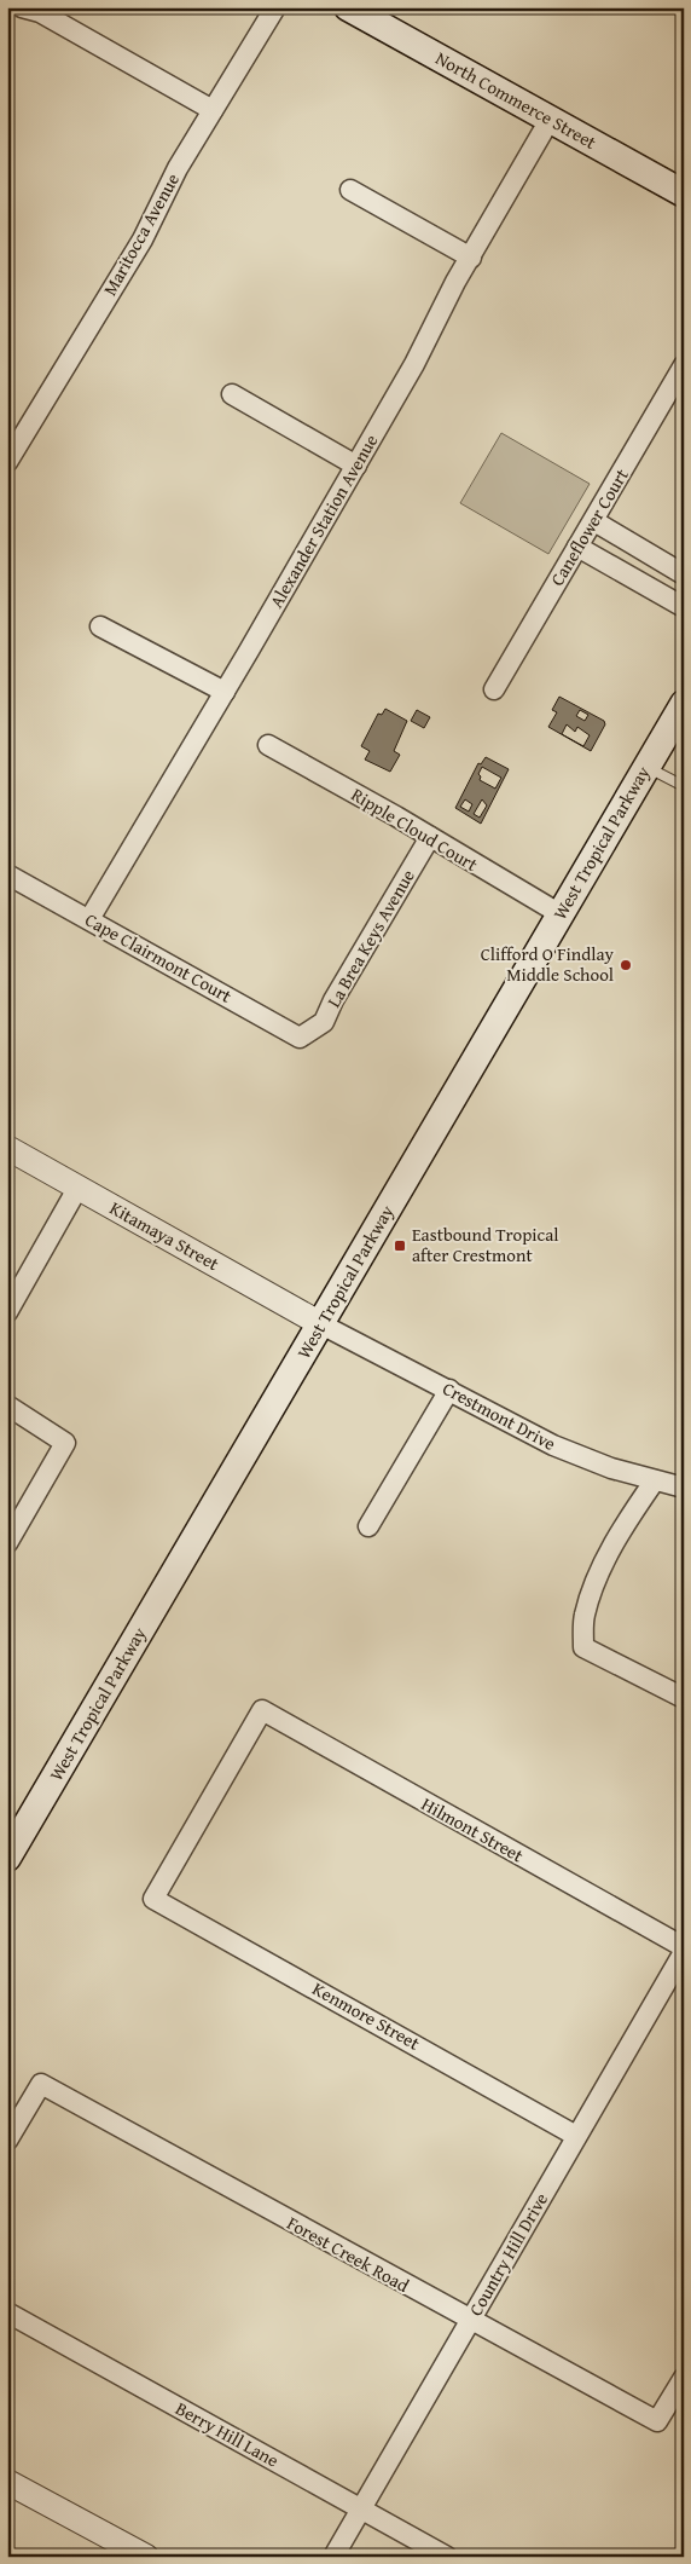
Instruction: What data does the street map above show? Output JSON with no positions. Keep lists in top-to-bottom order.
{
  "streets": {
    "main road": ["North Commerce Street", "West Tropical Parkway"],
    "street": [
      "Maritocca Avenue",
      "Alexander Station Avenue",
      "Caneflower Court",
      "Ripple Cloud Court",
      "La Brea Keys Avenue",
      "Cape Clairmont Court",
      "Kitamaya Street",
      "Crestmont Drive",
      "Hilmont Street",
      "Kenmore Street",
      "Forest Creek Road",
      "Country Hill Drive",
      "Berry Hill Lane"
    ]
  },
  "crossings": [
    ["North Commerce Street", "Alexander Station Avenue"],
    ["Alexander Station Avenue", "Cape Clairmont Court"],
    ["Ripple Cloud Court", "West Tropical Parkway"],
    ["Ripple Cloud Court", "La Brea Keys Avenue"],
    ["West Tropical Parkway", "Kitamaya Street"],
    ["West Tropical Parkway", "Crestmont Drive"],
    ["La Brea Keys Avenue", "Cape Clairmont Court"],
    ["Kitamaya Street", "Crestmont Drive"],
    ["Hilmont Street", "Kenmore Street"],
    ["Kenmore Street", "Country Hill Drive"],
    ["Forest Creek Road", "Country Hill Drive"],
    ["Country Hill Drive", "Berry Hill Lane"]
  ],
  "places": {
    "other": ["Clifford O Findlay Middle School"],
    "transit": ["Eastbound Tropical after Crestmont"]
  }
}
